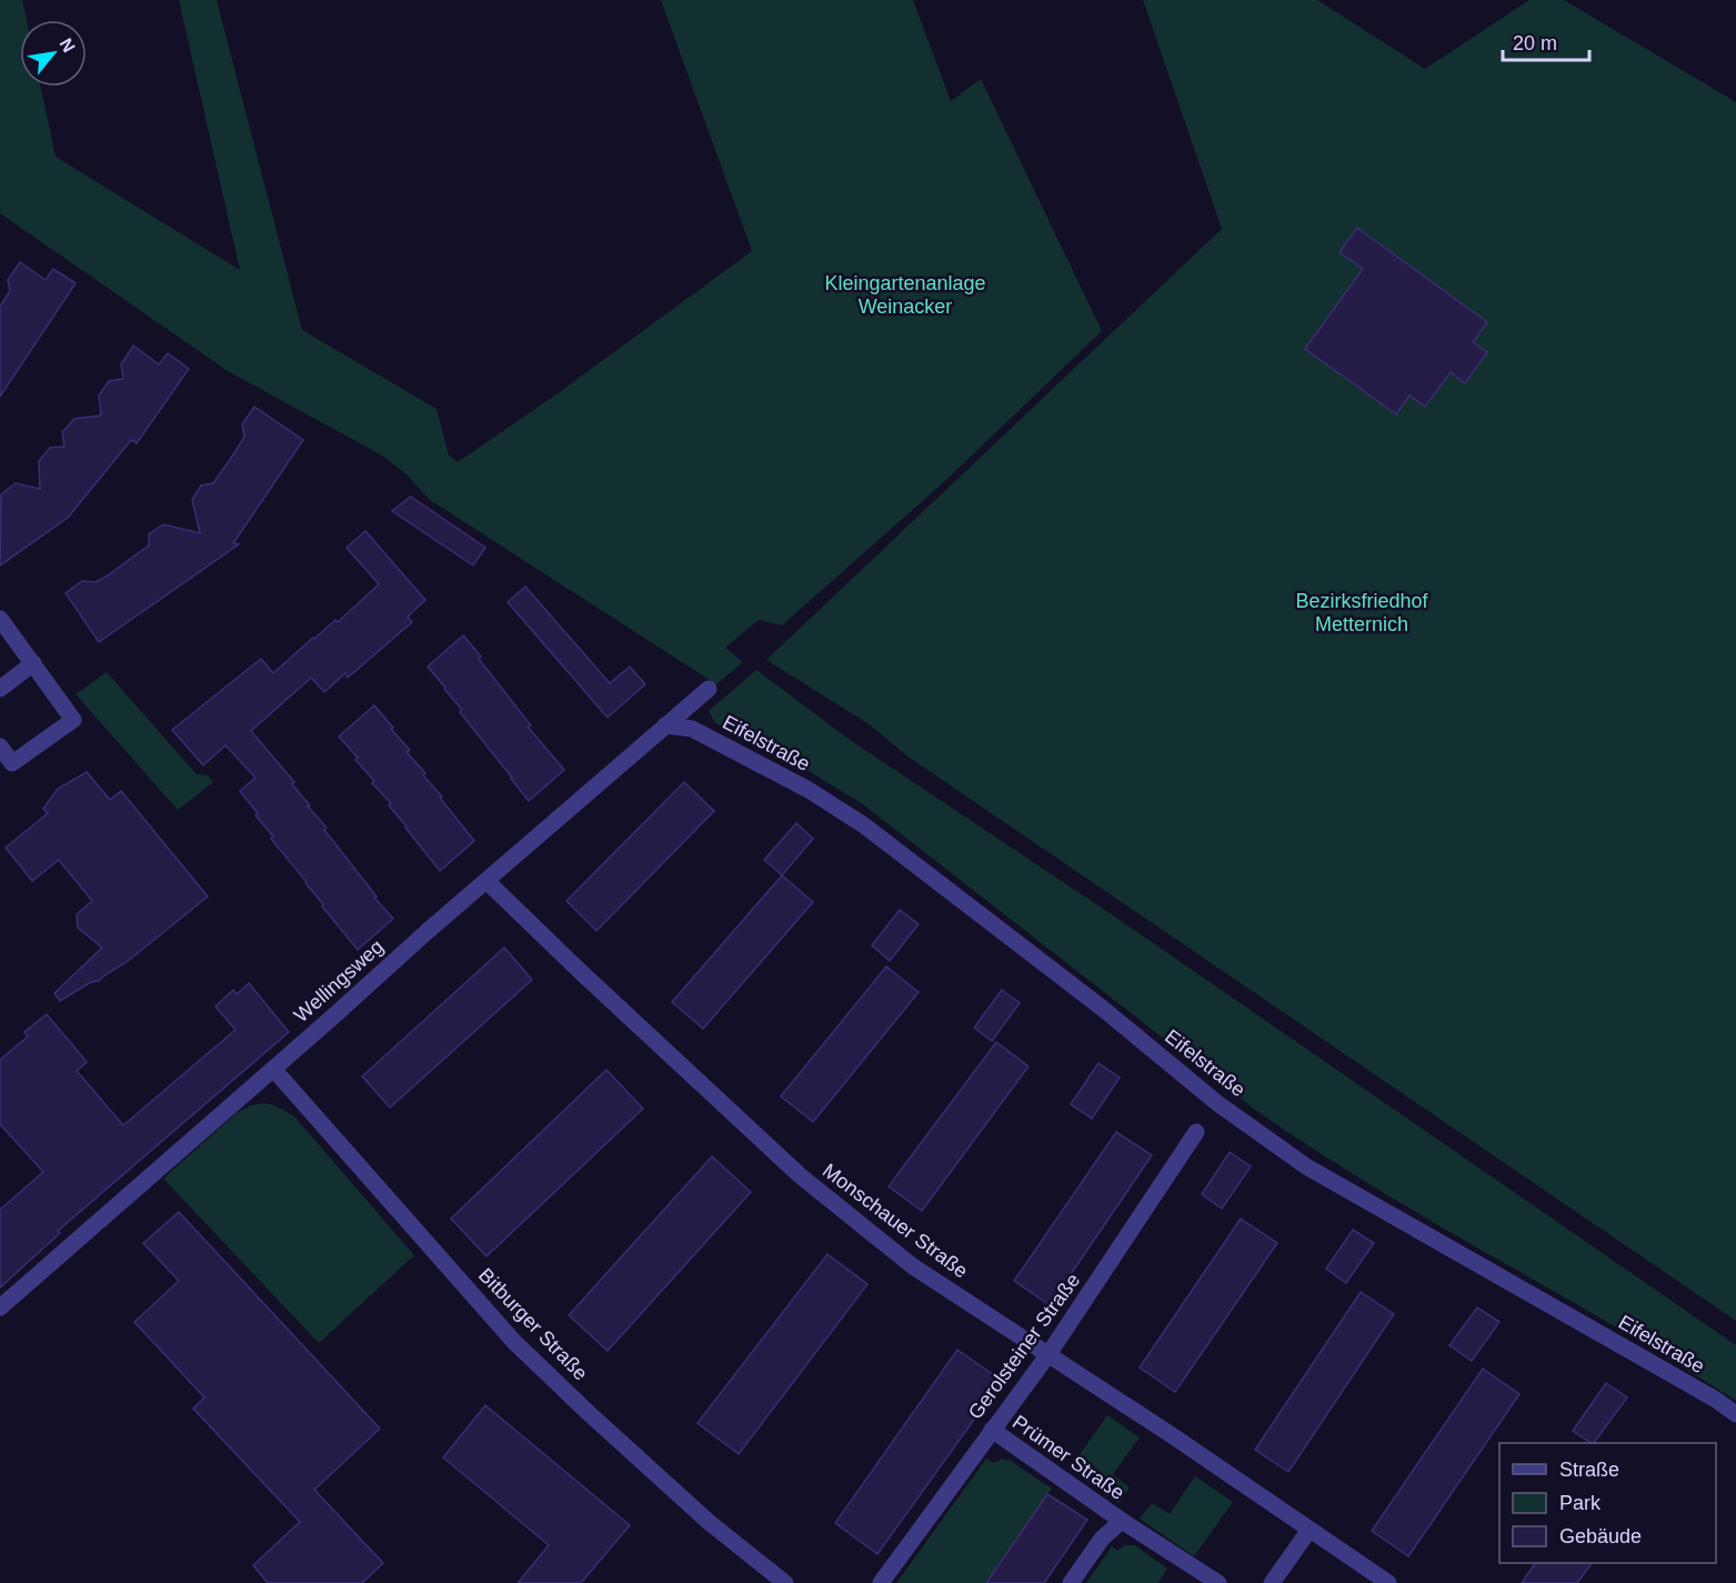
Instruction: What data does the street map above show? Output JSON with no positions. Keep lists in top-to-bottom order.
{
  "streets": {
    "street": [
      "Eifelstraße",
      "Wellingsweg",
      "Monschauer Straße",
      "Bitburger Straße",
      "Gerolsteiner Straße",
      "Prümer Straße"
    ]
  },
  "crossings": [
    ["Eifelstraße", "Wellingsweg"],
    ["Wellingsweg", "Monschauer Straße"],
    ["Wellingsweg", "Bitburger Straße"],
    ["Monschauer Straße", "Gerolsteiner Straße"],
    ["Gerolsteiner Straße", "Prümer Straße"]
  ],
  "parks": ["Kleingartenanlage Weinacker", "Bezirksfriedhof Metternich"],
  "legend": ["Straße", "Park", "Gebäude"],
  "scale_bar": "20 m",
  "north": "top right"
}
